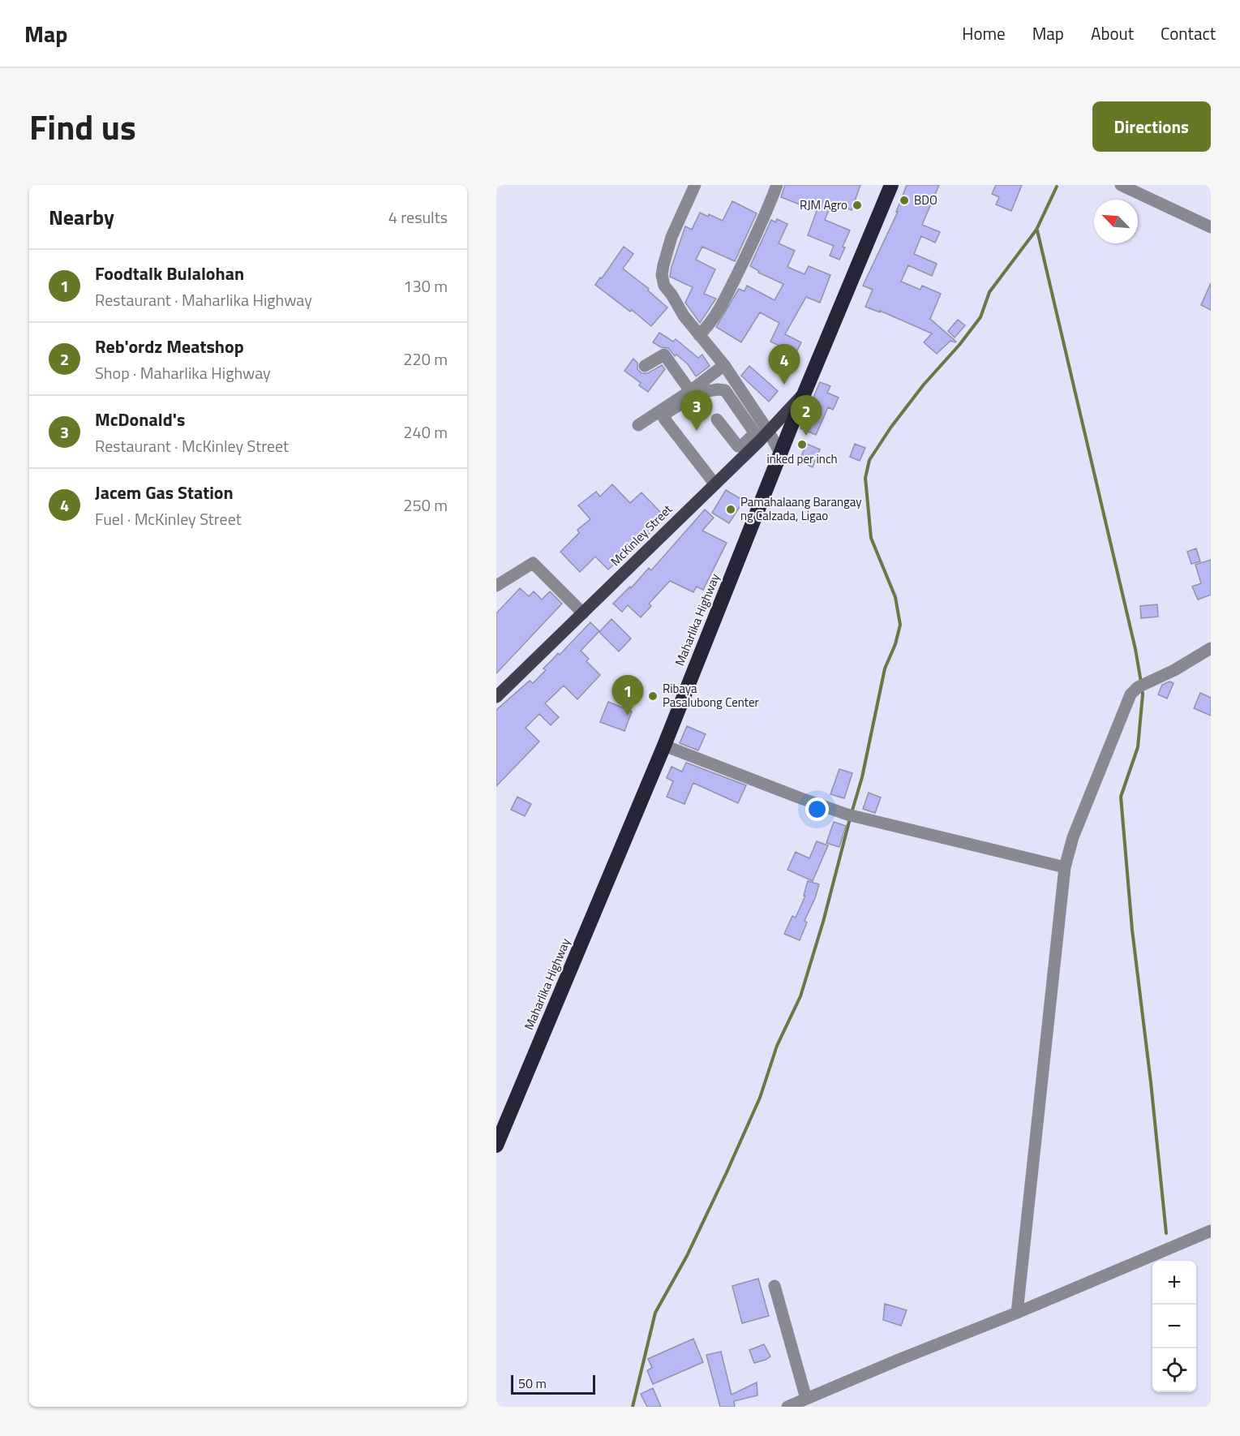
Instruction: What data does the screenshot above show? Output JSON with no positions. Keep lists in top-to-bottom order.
{
  "streets": {
    "highway": ["Maharlika Highway"],
    "main road": ["McKinley Street"]
  },
  "crossings": [
    ["McKinley Street", "Maharlika Highway"]
  ],
  "places": [
    "BDO",
    "RJM Agro",
    "inked per inch",
    "Pamahalaang Barangay ng Calzada, Ligao",
    "Ribaya Pasalubong Center"
  ],
  "scale_bar": "50 m",
  "north": "top left",
  "page": {
    "header": "Map",
    "nav": [
      "Home",
      "Map",
      "About",
      "Contact"
    ],
    "title": "Find us",
    "buttons": "Directions",
    "heading": ["Nearby", "4 results"],
    "list": [
      {
        "mark": "1",
        "name": "Foodtalk Bulalohan",
        "note": "Restaurant · Maharlika Highway",
        "value": "130 m"
      },
      {
        "mark": "2",
        "name": "Reb'ordz Meatshop",
        "note": "Shop · Maharlika Highway",
        "value": "220 m"
      },
      {
        "mark": "3",
        "name": "McDonald's",
        "note": "Restaurant · McKinley Street",
        "value": "240 m"
      },
      {
        "mark": "4",
        "name": "Jacem Gas Station",
        "note": "Fuel · McKinley Street",
        "value": "250 m"
      }
    ],
    "pins": [
      "4",
      "3",
      "2",
      "1"
    ],
    "map_buttons": ["+", "−"],
    "scale": "50 m"
  }
}
